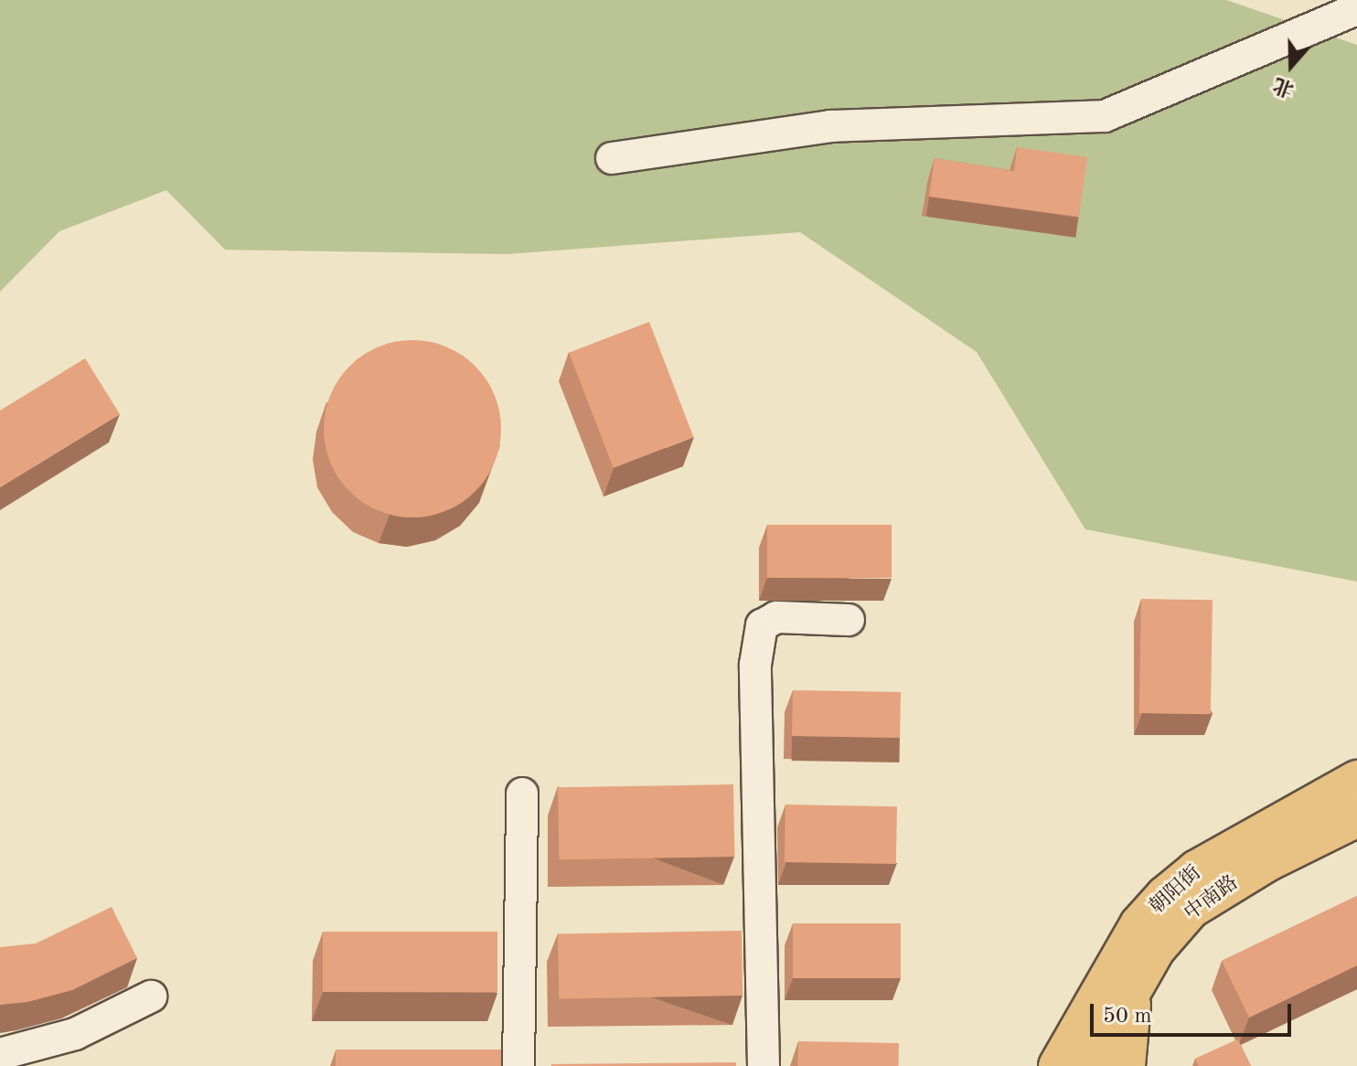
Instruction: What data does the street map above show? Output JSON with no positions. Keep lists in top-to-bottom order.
{
  "streets": {
    "main road": ["朝阳街", "中南路"]
  },
  "scale_bar": "50 m",
  "north": "bottom"
}
